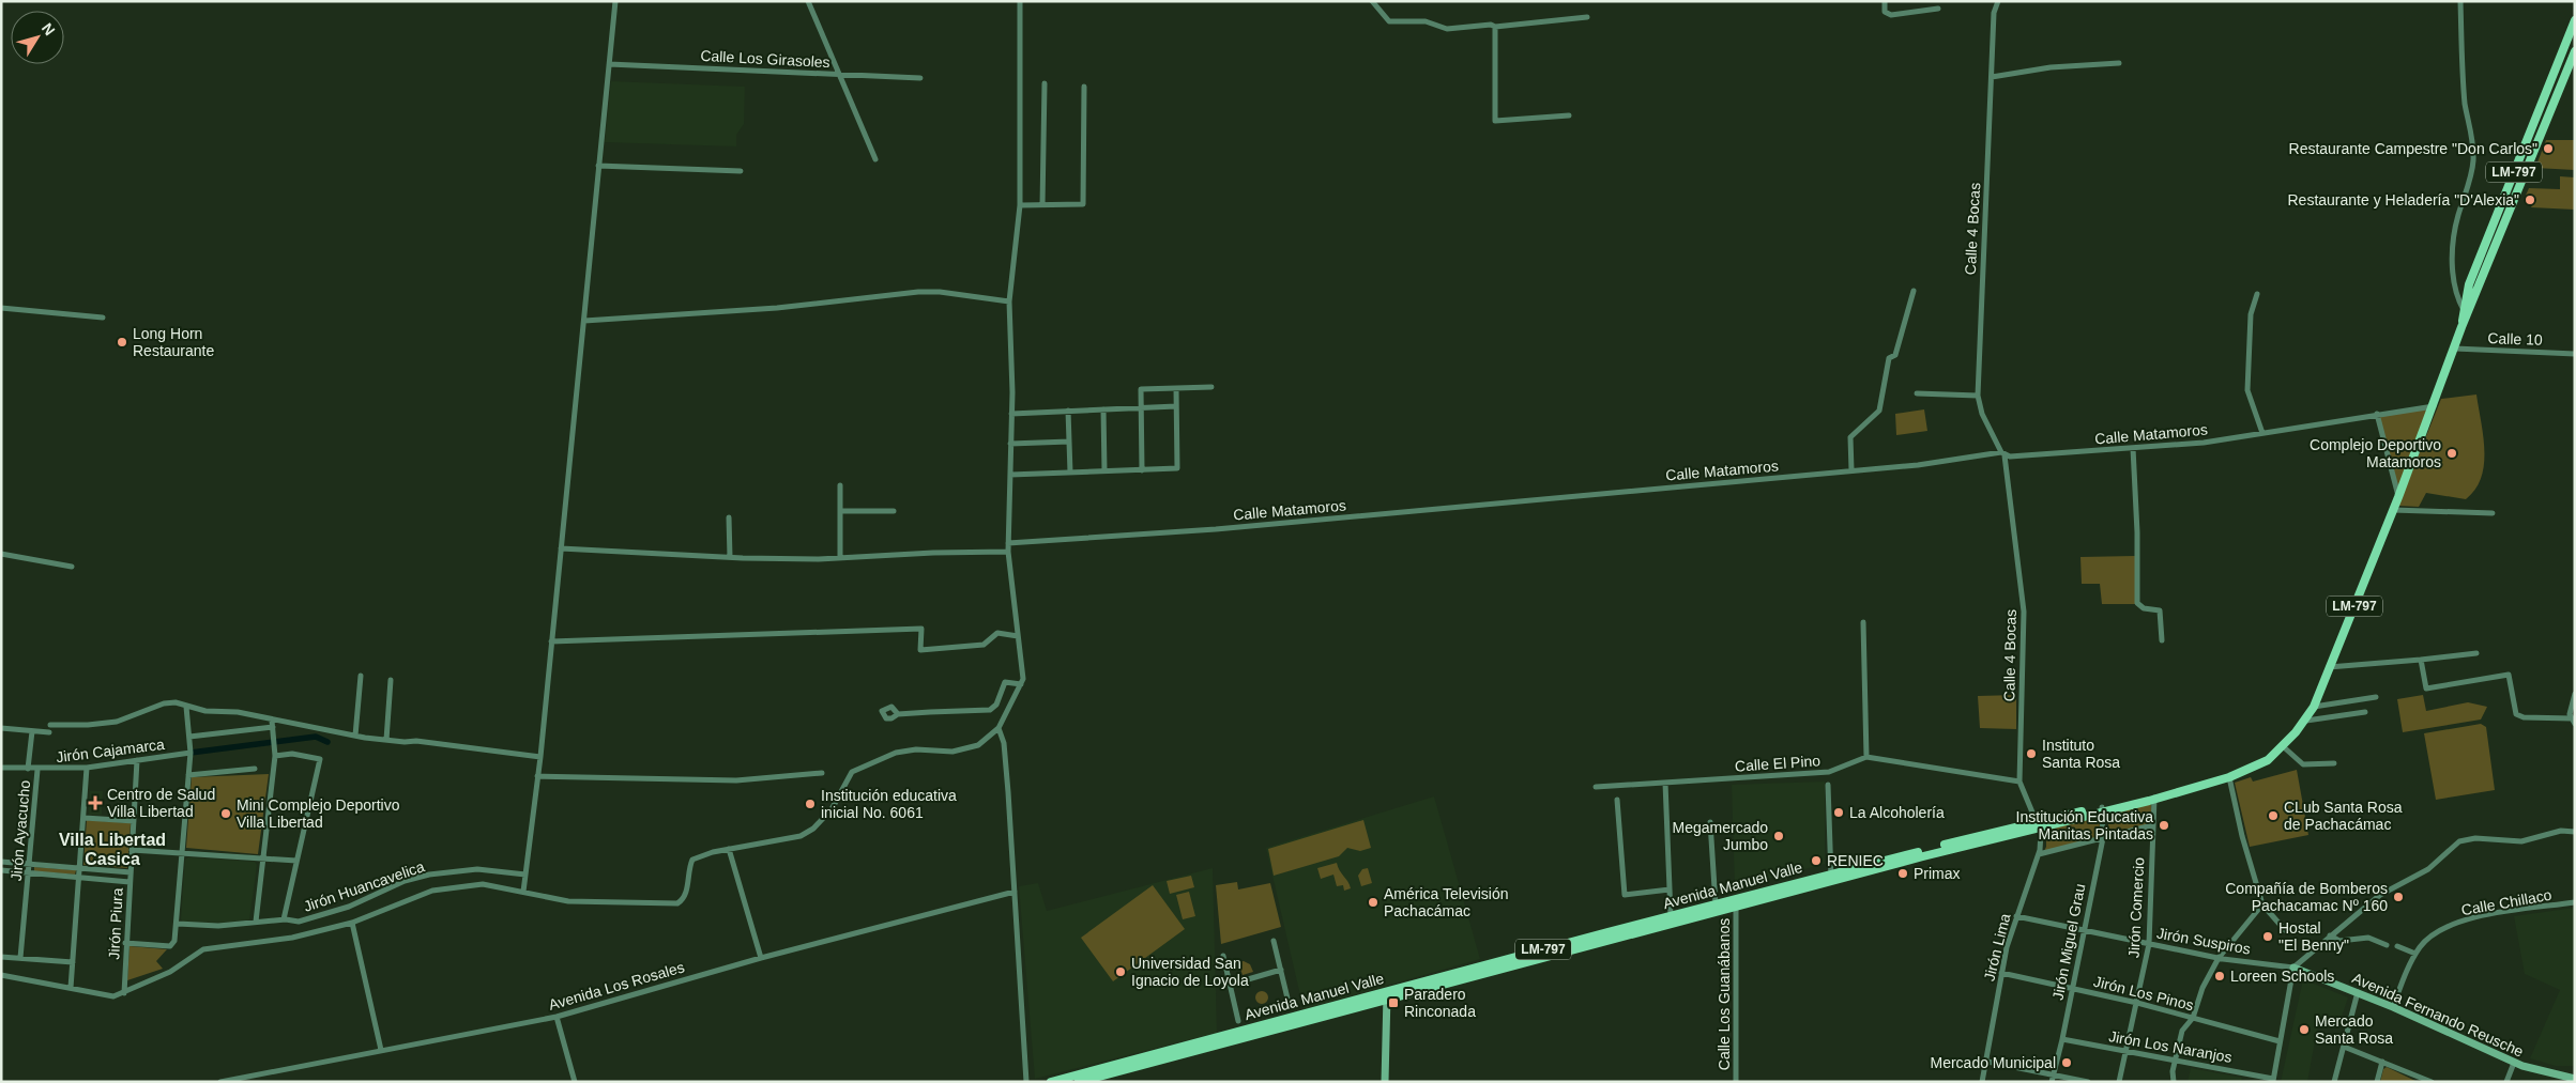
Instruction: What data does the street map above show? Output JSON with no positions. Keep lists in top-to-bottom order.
{
  "streets": {
    "main road": ["LM-797", "Avenida Manuel Valle"],
    "street": [
      "Calle Los Girasoles",
      "Calle 4 Bocas",
      "Calle 10",
      "Calle Matamoros",
      "Jirón Cajamarca",
      "Calle El Pino",
      "Jirón Ayacucho",
      "Jirón Huancavelica",
      "Calle Chillaco",
      "Jirón Comercio",
      "Jirón Piura",
      "Jirón Suspiros",
      "Jirón Miguel Grau",
      "Jirón Lima",
      "Avenida Los Rosales",
      "Jirón Los Pinos",
      "Calle Los Guanábanos",
      "Avenida Fernando Reusche",
      "Jirón Los Naranjos"
    ]
  },
  "crossings": [
    ["LM-797", "Calle 10"],
    ["LM-797", "Calle Matamoros"],
    ["LM-797", "Avenida Manuel Valle"],
    ["LM-797", "Jirón Comercio"],
    ["Calle 4 Bocas", "Calle Matamoros"],
    ["Calle 4 Bocas", "Avenida Manuel Valle"],
    ["Calle 4 Bocas", "Jirón Lima"],
    ["Jirón Cajamarca", "Jirón Ayacucho"],
    ["Jirón Cajamarca", "Jirón Piura"],
    ["Avenida Manuel Valle", "Jirón Comercio"],
    ["Avenida Manuel Valle", "Jirón Miguel Grau"],
    ["Avenida Manuel Valle", "Jirón Lima"],
    ["Avenida Manuel Valle", "Calle Los Guanábanos"],
    ["Calle Chillaco", "Avenida Fernando Reusche"],
    ["Jirón Comercio", "Jirón Suspiros"],
    ["Jirón Comercio", "Jirón Los Pinos"],
    ["Jirón Comercio", "Jirón Los Naranjos"],
    ["Jirón Suspiros", "Jirón Miguel Grau"],
    ["Jirón Suspiros", "Jirón Lima"],
    ["Jirón Suspiros", "Avenida Fernando Reusche"],
    ["Jirón Miguel Grau", "Jirón Los Pinos"],
    ["Jirón Miguel Grau", "Jirón Los Naranjos"],
    ["Jirón Lima", "Jirón Los Pinos"]
  ],
  "districts": ["Villa Libertad Casica"],
  "places": {
    "other": [
      "Restaurante Campestre \"Don Carlos\"",
      "Restaurante y Heladería \"D'Alexia\"",
      "Long Horn Restaurante",
      "Complejo Deportivo Matamoros",
      "Instituto Santa Rosa",
      "Institución educativa inicial No. 6061",
      "La Alcoholería",
      "Mini Complejo Deportivo Villa Libertad",
      "CLub Santa Rosa de Pachacámac",
      "Institución Educativa Manitas Pintadas",
      "Megamercado Jumbo",
      "RENIEC",
      "Primax",
      "Compañía de Bomberos Pachacamac Nº 160",
      "América Televisión Pachacámac",
      "Hostal \"El Benny\"",
      "Universidad San Ignacio de Loyola",
      "Loreen Schools",
      "Mercado Santa Rosa",
      "Mercado Municipal"
    ],
    "health": ["Centro de Salud Villa Libertad"],
    "transit": ["Paradero Rinconada"]
  },
  "north": "top right"
}
